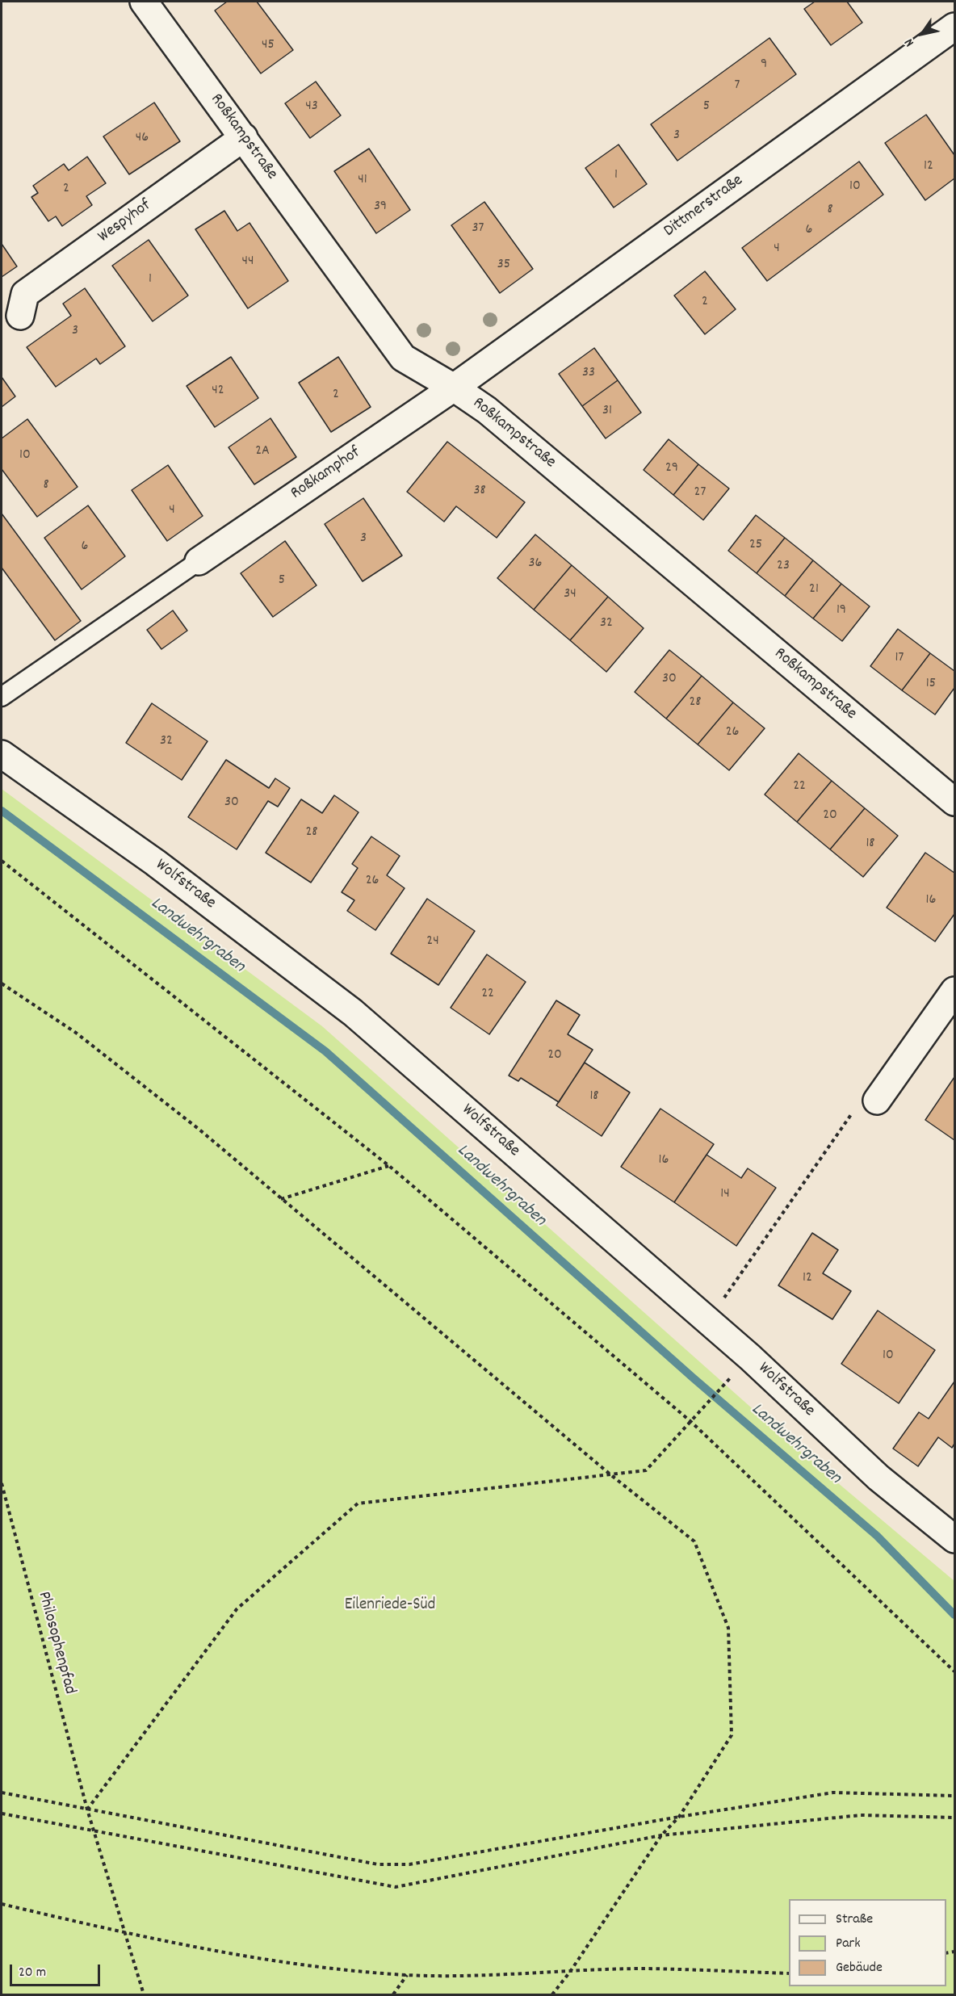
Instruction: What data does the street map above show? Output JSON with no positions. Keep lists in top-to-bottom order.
{
  "streets": {
    "street": [
      "Roßkampstraße",
      "Dittmerstraße",
      "Wespyhof",
      "Roßkamphof",
      "Wolfstraße"
    ],
    "path": ["Philosophenpfad"]
  },
  "crossings": [
    ["Roßkampstraße", "Dittmerstraße"],
    ["Roßkampstraße", "Wespyhof"],
    ["Roßkampstraße", "Roßkamphof"],
    ["Dittmerstraße", "Roßkamphof"]
  ],
  "water": ["Landwehrgraben"],
  "parks": ["Eilenriede-Süd"],
  "house_numbers": [
    "45",
    "9",
    "7",
    "43",
    "5",
    "3",
    "46",
    "12",
    "1",
    "41",
    "10",
    "2",
    "39",
    "8",
    "37",
    "6",
    "4",
    "44",
    "35",
    "1",
    "2",
    "3",
    "33",
    "42",
    "2",
    "31",
    "2A",
    "10",
    "29",
    "8",
    "38",
    "27",
    "4",
    "3",
    "25",
    "6",
    "36",
    "23",
    "5",
    "21",
    "34",
    "19",
    "32",
    "17",
    "30",
    "15",
    "28",
    "26",
    "32",
    "22",
    "30",
    "20",
    "28",
    "18",
    "26",
    "16",
    "24",
    "22",
    "20",
    "18",
    "16",
    "14",
    "12",
    "10"
  ],
  "legend": ["Straße", "Park", "Gebäude"],
  "scale_bar": "20 m",
  "north": "bottom left"
}
